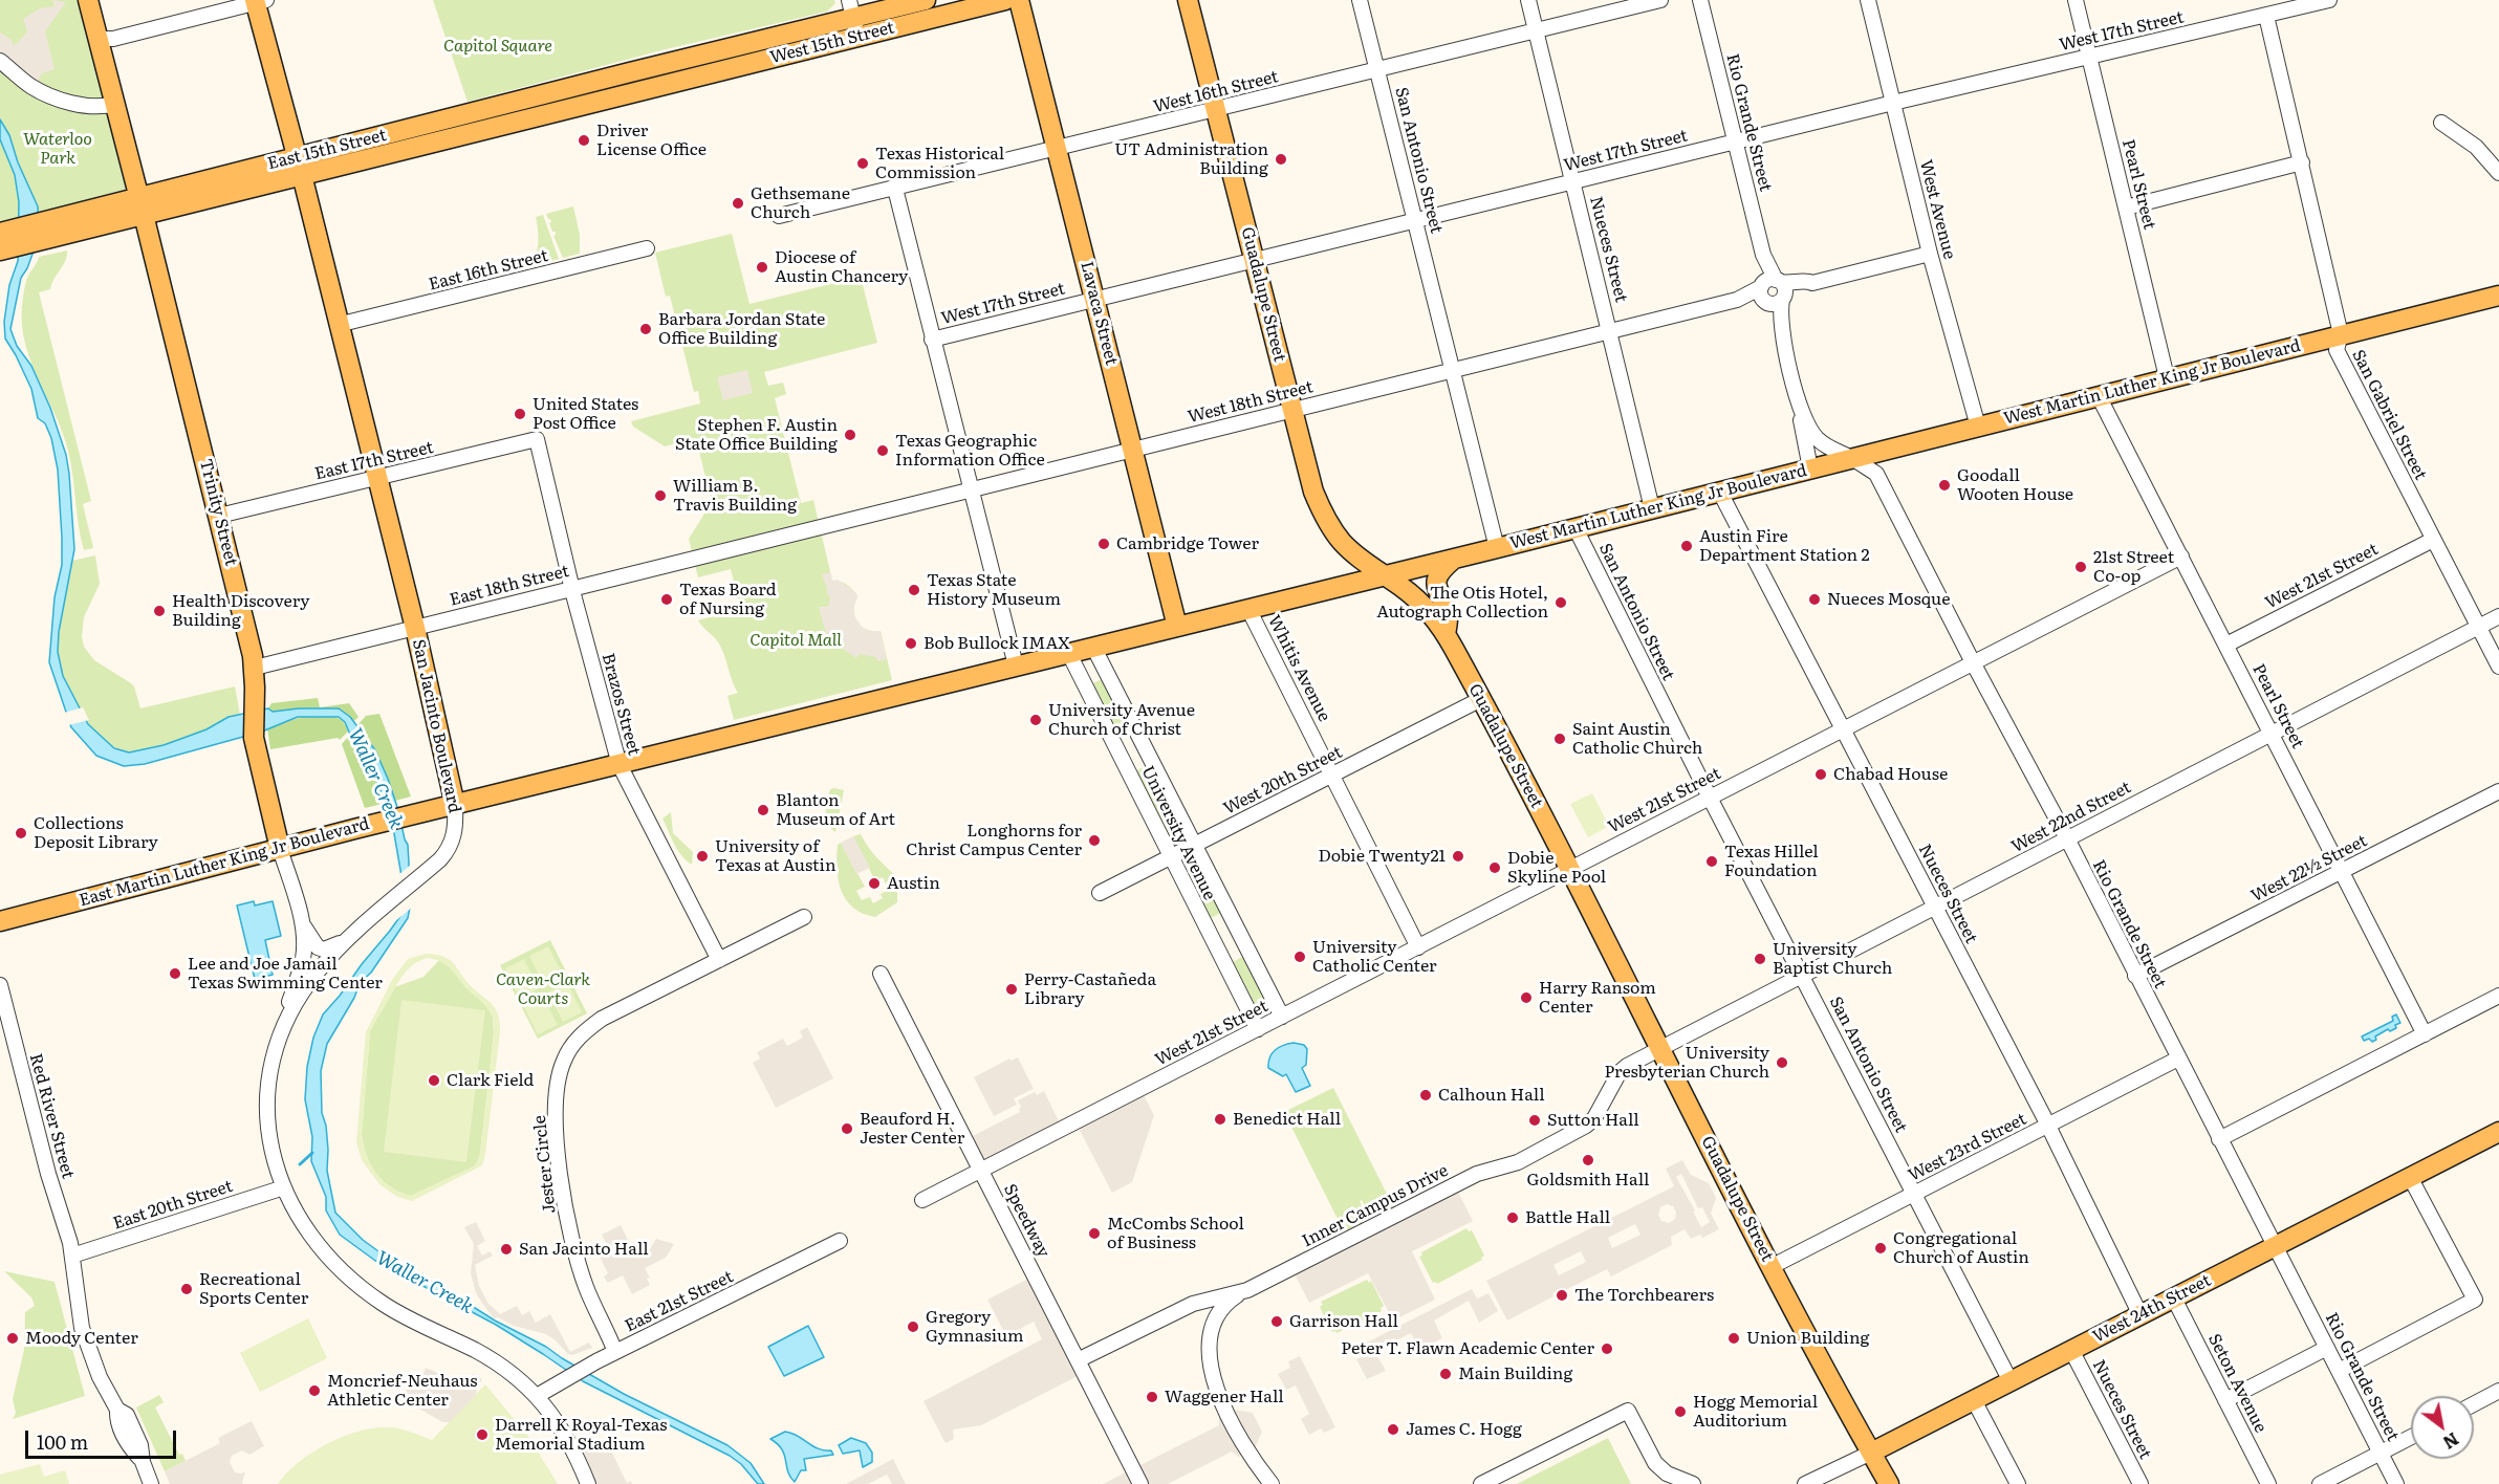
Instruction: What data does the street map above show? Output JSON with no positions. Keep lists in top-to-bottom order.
{
  "streets": {
    "main road": [
      "West 15th Street",
      "East 15th Street",
      "Guadalupe Street",
      "Lavaca Street",
      "West Martin Luther King Jr Boulevard",
      "Trinity Street",
      "San Jacinto Boulevard",
      "East Martin Luther King Jr Boulevard",
      "West 24th Street"
    ],
    "street": [
      "West 17th Street",
      "West 16th Street",
      "Rio Grande Street",
      "San Antonio Street",
      "Pearl Street",
      "West Avenue",
      "Nueces Street",
      "East 16th Street",
      "West 18th Street",
      "San Gabriel Street",
      "East 17th Street",
      "West 21st Street",
      "East 18th Street",
      "Whitis Avenue",
      "Brazos Street",
      "West 20th Street",
      "West 22nd Street",
      "University Avenue",
      "West 22½ Street",
      "Red River Street",
      "West 23rd Street",
      "Jester Circle",
      "East 20th Street",
      "Inner Campus Drive",
      "Speedway",
      "East 21st Street",
      "Seton Avenue"
    ]
  },
  "crossings": [
    ["West 17th Street", "Rio Grande Street"],
    ["West 17th Street", "San Antonio Street"],
    ["West 17th Street", "Pearl Street"],
    ["West 17th Street", "West Avenue"],
    ["West 17th Street", "Nueces Street"],
    ["West 17th Street", "Guadalupe Street"],
    ["West 17th Street", "Lavaca Street"],
    ["West 17th Street", "San Gabriel Street"],
    ["West 15th Street", "East 15th Street"],
    ["West 16th Street", "San Antonio Street"],
    ["West 16th Street", "Nueces Street"],
    ["West 16th Street", "Guadalupe Street"],
    ["West 16th Street", "Lavaca Street"],
    ["Rio Grande Street", "West Martin Luther King Jr Boulevard"],
    ["Rio Grande Street", "West 18th Street"],
    ["Rio Grande Street", "West 21st Street"],
    ["Rio Grande Street", "West 22nd Street"],
    ["Rio Grande Street", "West 22½ Street"],
    ["Rio Grande Street", "West 23rd Street"],
    ["Rio Grande Street", "West 24th Street"],
    ["East 15th Street", "Trinity Street"],
    ["East 15th Street", "San Jacinto Boulevard"],
    ["San Antonio Street", "West Martin Luther King Jr Boulevard"],
    ["San Antonio Street", "West 18th Street"],
    ["San Antonio Street", "West 21st Street"],
    ["San Antonio Street", "West 22nd Street"],
    ["San Antonio Street", "West 23rd Street"],
    ["San Antonio Street", "West 24th Street"],
    ["Pearl Street", "West Martin Luther King Jr Boulevard"],
    ["Pearl Street", "West 21st Street"],
    ["Pearl Street", "West 22nd Street"],
    ["Pearl Street", "West 22½ Street"],
    ["West Avenue", "West Martin Luther King Jr Boulevard"],
    ["West Avenue", "West 18th Street"],
    ["Nueces Street", "West Martin Luther King Jr Boulevard"],
    ["Nueces Street", "West 18th Street"],
    ["Nueces Street", "West 21st Street"],
    ["Nueces Street", "West 22nd Street"],
    ["Nueces Street", "West 23rd Street"],
    ["Nueces Street", "West 24th Street"],
    ["East 16th Street", "San Jacinto Boulevard"],
    ["Guadalupe Street", "West Martin Luther King Jr Boulevard"],
    ["Guadalupe Street", "West 18th Street"],
    ["Guadalupe Street", "West 21st Street"],
    ["Guadalupe Street", "West 20th Street"],
    ["Guadalupe Street", "West 22nd Street"],
    ["Guadalupe Street", "West 23rd Street"],
    ["Guadalupe Street", "Inner Campus Drive"],
    ["Guadalupe Street", "West 24th Street"],
    ["Lavaca Street", "West Martin Luther King Jr Boulevard"],
    ["Lavaca Street", "West 18th Street"],
    ["West Martin Luther King Jr Boulevard", "San Gabriel Street"],
    ["West Martin Luther King Jr Boulevard", "Whitis Avenue"],
    ["West Martin Luther King Jr Boulevard", "University Avenue"],
    ["West Martin Luther King Jr Boulevard", "East Martin Luther King Jr Boulevard"],
    ["West 18th Street", "East 18th Street"],
    ["San Gabriel Street", "West 21st Street"],
    ["San Gabriel Street", "West 22nd Street"],
    ["East 17th Street", "Trinity Street"],
    ["East 17th Street", "Brazos Street"],
    ["East 17th Street", "San Jacinto Boulevard"],
    ["Trinity Street", "East 18th Street"],
    ["Trinity Street", "San Jacinto Boulevard"],
    ["Trinity Street", "East Martin Luther King Jr Boulevard"],
    ["West 21st Street", "Whitis Avenue"],
    ["West 21st Street", "University Avenue"],
    ["West 21st Street", "Speedway"],
    ["East 18th Street", "Brazos Street"],
    ["East 18th Street", "San Jacinto Boulevard"],
    ["Whitis Avenue", "West 20th Street"],
    ["Brazos Street", "East Martin Luther King Jr Boulevard"],
    ["Brazos Street", "Jester Circle"],
    ["San Jacinto Boulevard", "East Martin Luther King Jr Boulevard"],
    ["San Jacinto Boulevard", "East 20th Street"],
    ["San Jacinto Boulevard", "East 21st Street"],
    ["West 20th Street", "University Avenue"],
    ["West 22nd Street", "Inner Campus Drive"],
    ["Red River Street", "East 20th Street"],
    ["Jester Circle", "East 21st Street"],
    ["Inner Campus Drive", "Speedway"],
    ["West 24th Street", "Seton Avenue"]
  ],
  "water": ["Waller Creek"],
  "parks": [
    "Capitol Square",
    "Waterloo Park",
    "Capitol Mall",
    "Caven-Clark Courts"
  ],
  "places": [
    "Driver License Office",
    "UT Administration Building",
    "Texas Historical Commission",
    "Gethsemane Church",
    "Diocese of Austin Chancery",
    "Barbara Jordan State Office Building",
    "United States Post Office",
    "Stephen F. Austin State Office Building",
    "Texas Geographic Information Office",
    "Goodall Wooten House",
    "William B. Travis Building",
    "Cambridge Tower",
    "Austin Fire Department Station 2",
    "21st Street Co-op",
    "Texas State History Museum",
    "Texas Board of Nursing",
    "Nueces Mosque",
    "The Otis Hotel, Autograph Collection",
    "Health Discovery Building",
    "Bob Bullock IMAX",
    "University Avenue Church of Christ",
    "Saint Austin Catholic Church",
    "Chabad House",
    "Blanton Museum of Art",
    "Collections Deposit Library",
    "Longhorns for Christ Campus Center",
    "University of Texas at Austin",
    "Dobie Twenty21",
    "Texas Hillel Foundation",
    "Dobie Skyline Pool",
    "Austin",
    "University Catholic Center",
    "University Baptist Church",
    "Lee and Joe Jamail Texas Swimming Center",
    "Perry-Castañeda Library",
    "Harry Ransom Center",
    "University Presbyterian Church",
    "Clark Field",
    "Calhoun Hall",
    "Benedict Hall",
    "Sutton Hall",
    "Beauford H. Jester Center",
    "Goldsmith Hall",
    "Battle Hall",
    "McCombs School of Business",
    "Congregational Church of Austin",
    "San Jacinto Hall",
    "Recreational Sports Center",
    "The Torchbearers",
    "Garrison Hall",
    "Gregory Gymnasium",
    "Moody Center",
    "Union Building",
    "Peter T. Flawn Academic Center",
    "Main Building",
    "Moncrief-Neuhaus Athletic Center",
    "Waggener Hall",
    "Hogg Memorial Auditorium",
    "James C. Hogg",
    "Darrell K Royal-Texas Memorial Stadium"
  ],
  "scale_bar": "100 m",
  "north": "bottom right"
}
